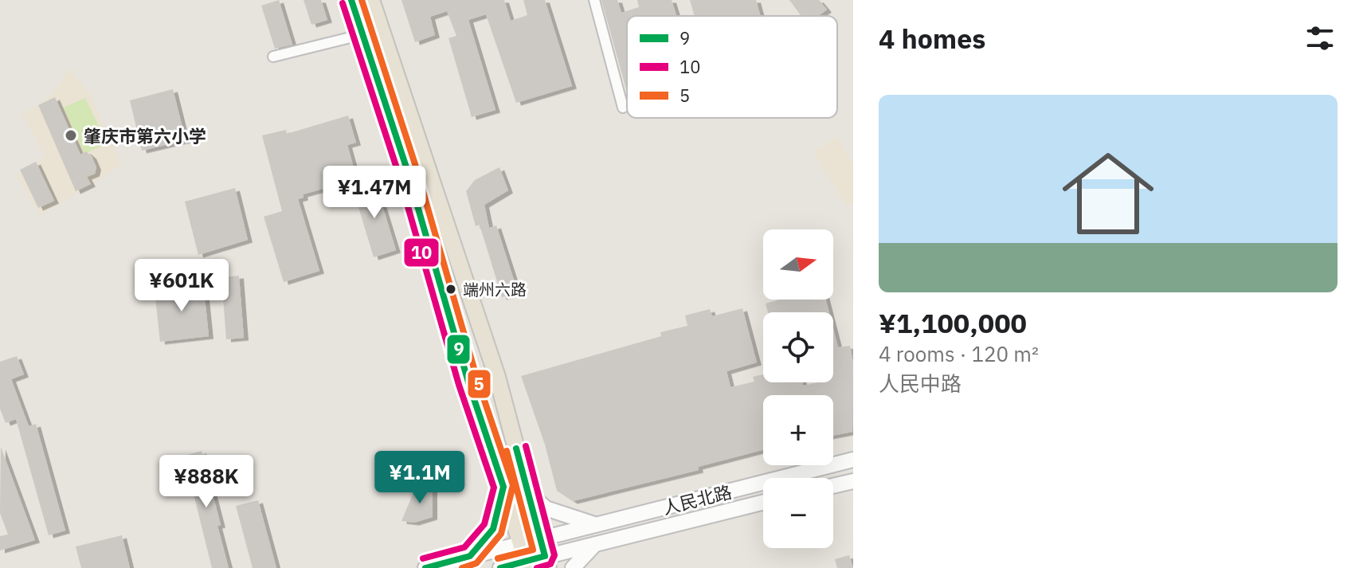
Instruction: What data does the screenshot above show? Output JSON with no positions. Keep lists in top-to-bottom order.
{
  "streets": {
    "main road": ["人民北路"]
  },
  "places": ["肇庆市第六小学", "端州六路"],
  "lines": ["transit line 9", "transit line 5", "transit line 10"],
  "legend": ["9", "10", "5"],
  "north": "right",
  "page": {
    "heading": "4 homes",
    "list": [
      {
        "name": "¥1,100,000",
        "note": "4 rooms · 120 m² · 人民中路"
      }
    ],
    "price": [
      "¥1.47M",
      "¥601K",
      "¥1.1M",
      "¥888K"
    ],
    "map_buttons": ["+", "−"]
  }
}
